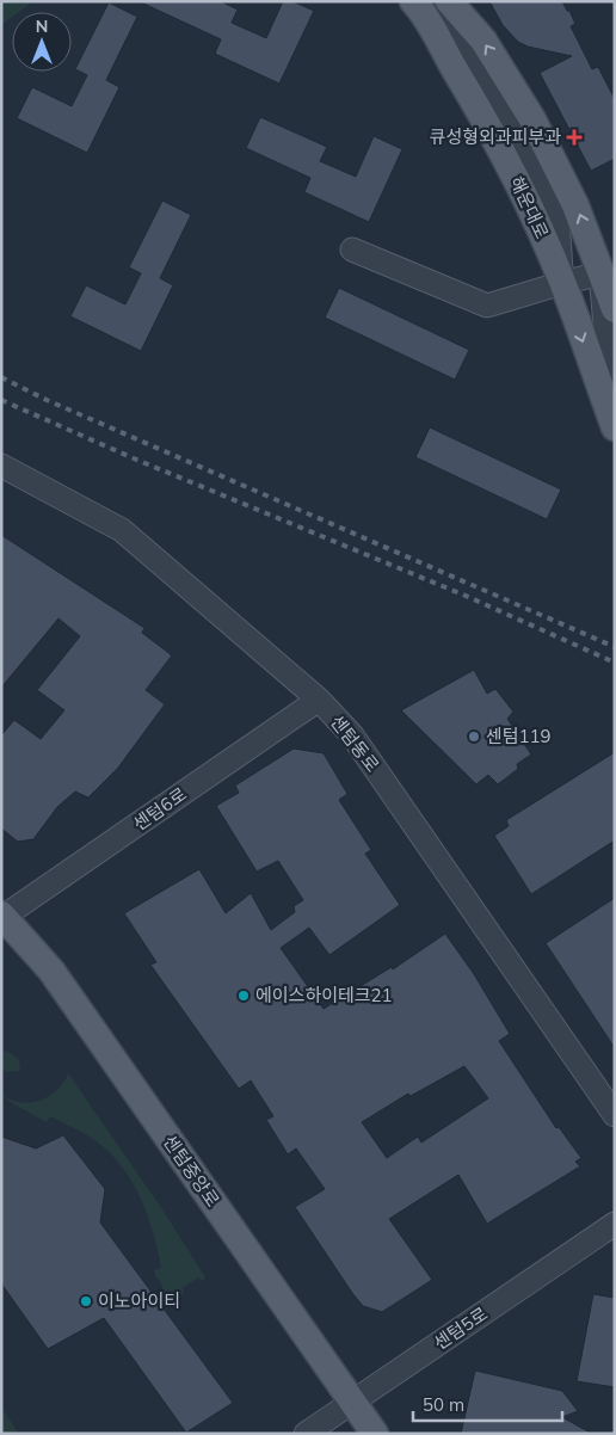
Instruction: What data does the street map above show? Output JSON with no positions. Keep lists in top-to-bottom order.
{
  "streets": {
    "main road": ["해운대로", "센텀중앙로"],
    "street": ["센텀동로", "센텀6로", "센텀5로"]
  },
  "crossings": [
    ["센텀동로", "센텀6로"],
    ["센텀6로", "센텀중앙로"],
    ["센텀중앙로", "센텀5로"]
  ],
  "places": {
    "health": ["큐성형외과피부과"],
    "other": ["센텀119", "에이스하이테크21", "이노아이티"]
  },
  "scale_bar": "50 m",
  "north": "top"
}
